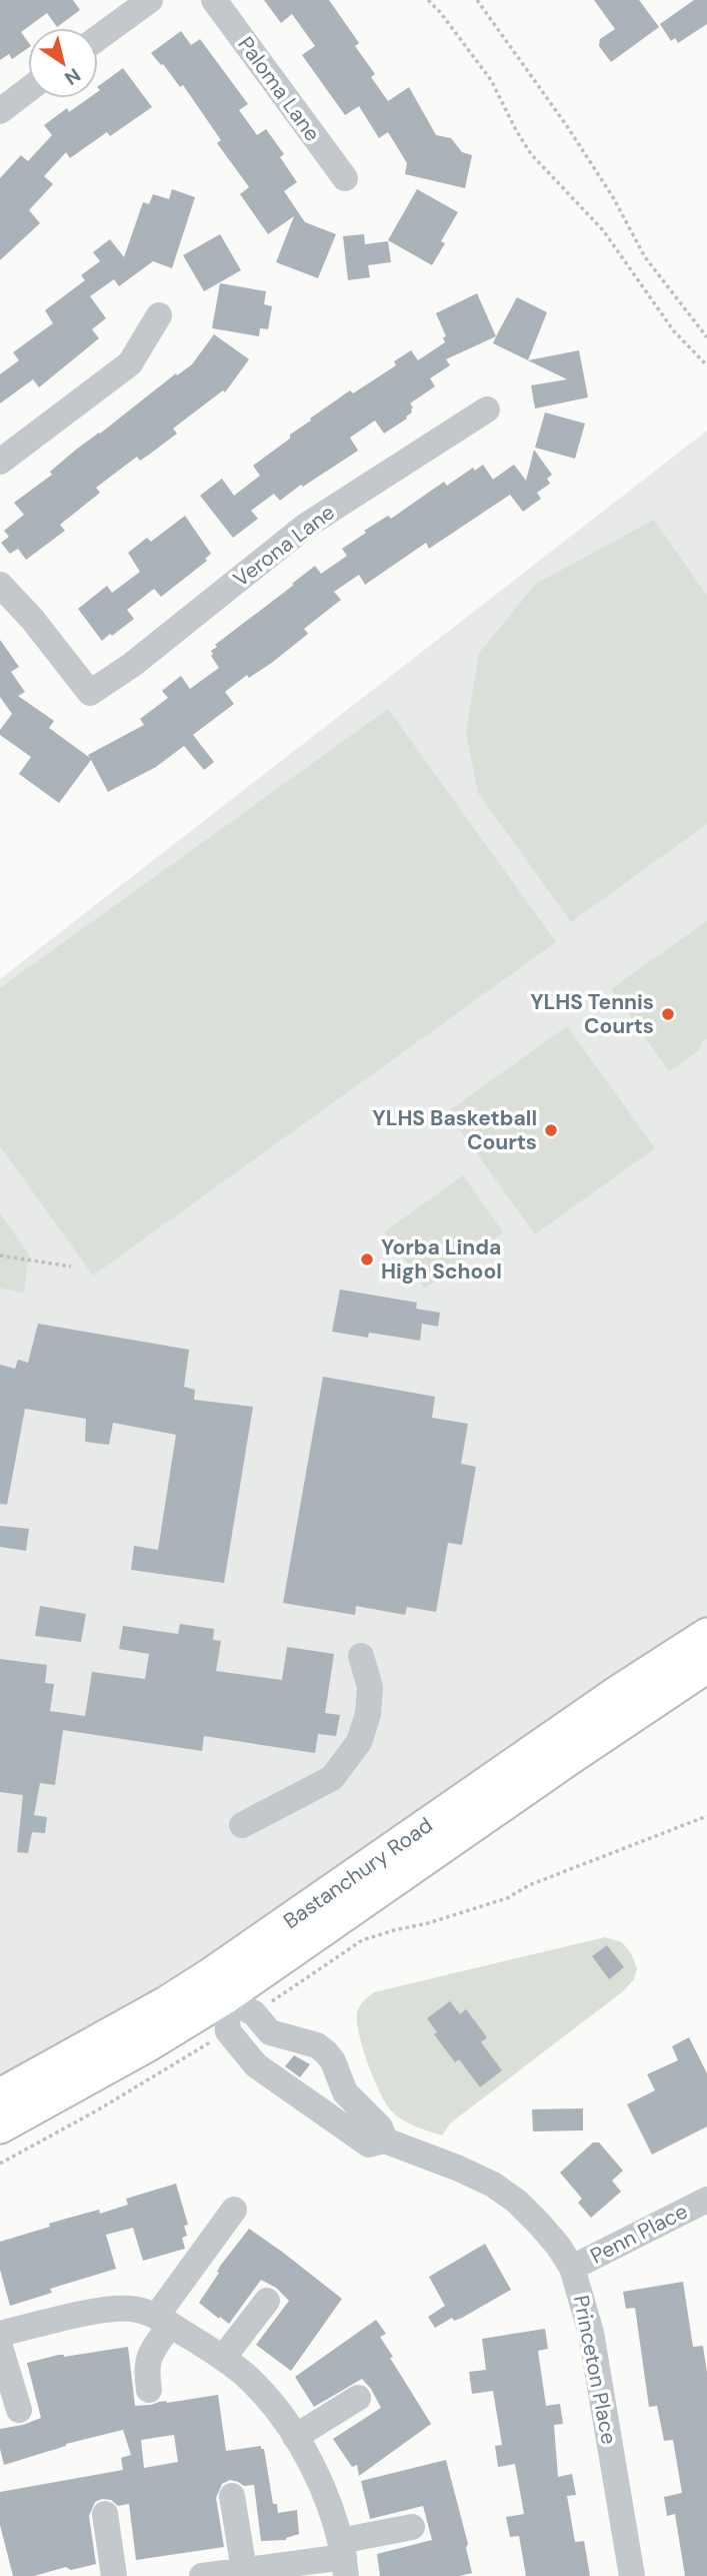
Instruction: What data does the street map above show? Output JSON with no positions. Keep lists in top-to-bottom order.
{
  "streets": {
    "main road": ["Bastanchury Road"],
    "street": [
      "Paloma Lane",
      "Verona Lane",
      "Penn Place",
      "Princeton Place"
    ]
  },
  "crossings": [
    ["Penn Place", "Princeton Place"]
  ],
  "places": ["YLHS Tennis Courts", "YLHS Basketball Courts", "Yorba Linda High School"],
  "north": "bottom right"
}
